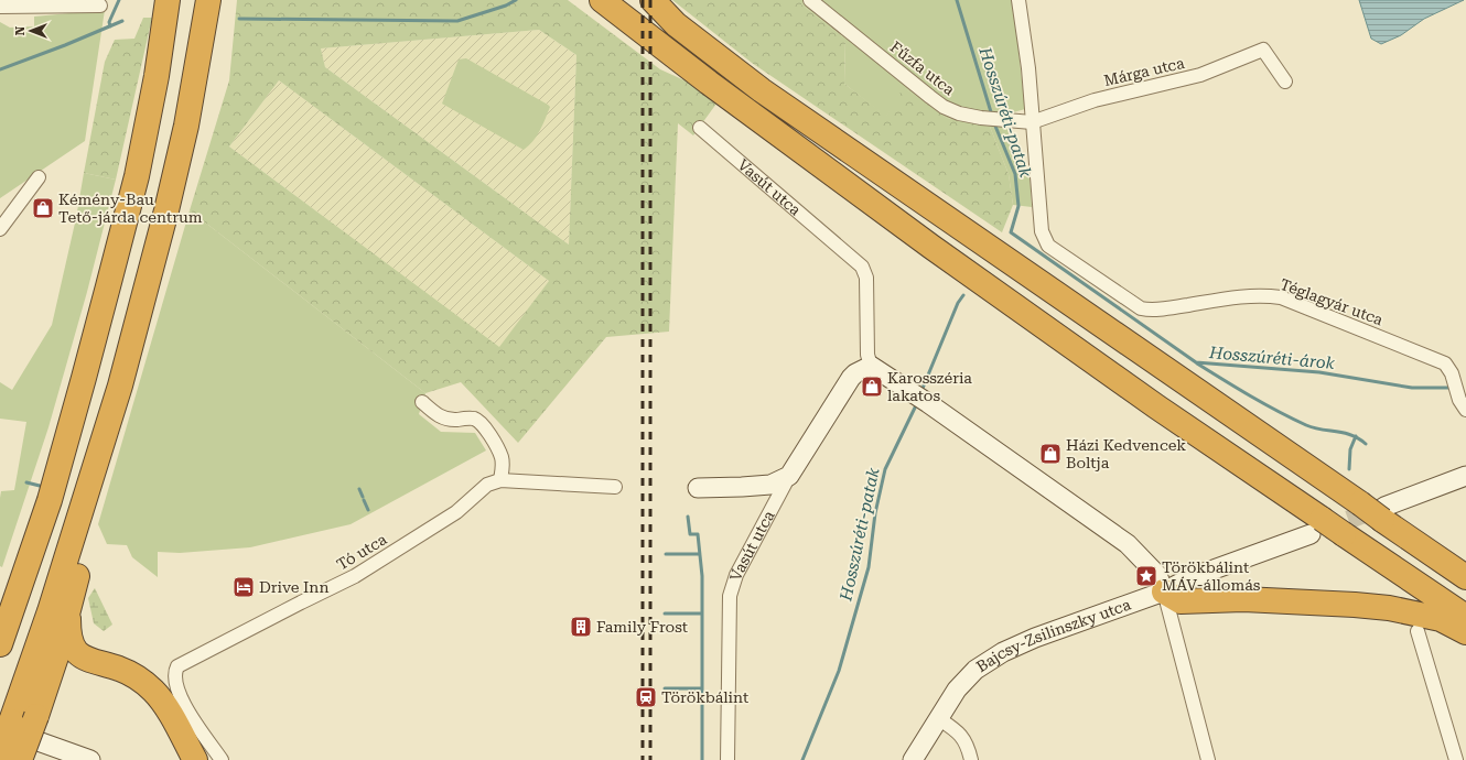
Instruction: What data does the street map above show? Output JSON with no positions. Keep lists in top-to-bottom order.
{
  "streets": {
    "main road": ["Vasút utca", "Bajcsy-Zsilinszky utca"],
    "street": [
      "Fűzfa utca",
      "Márga utca",
      "Téglagyár utca",
      "Tó utca"
    ]
  },
  "crossings": [
    ["Fűzfa utca", "Márga utca"],
    ["Fűzfa utca", "Téglagyár utca"],
    ["Márga utca", "Téglagyár utca"]
  ],
  "water": ["Hosszúréti-patak", "Hosszúréti-árok"],
  "places": {
    "shop": ["Kémény-Bau Tető-járda centrum", "Karosszéria lakatos", "Házi Kedvencek Boltja"],
    "place": ["Törökbálint MÁV-állomás"],
    "hotel": ["Drive Inn"],
    "building": ["Family Frost"],
    "station": ["Törökbálint"]
  },
  "north": "left"
}
